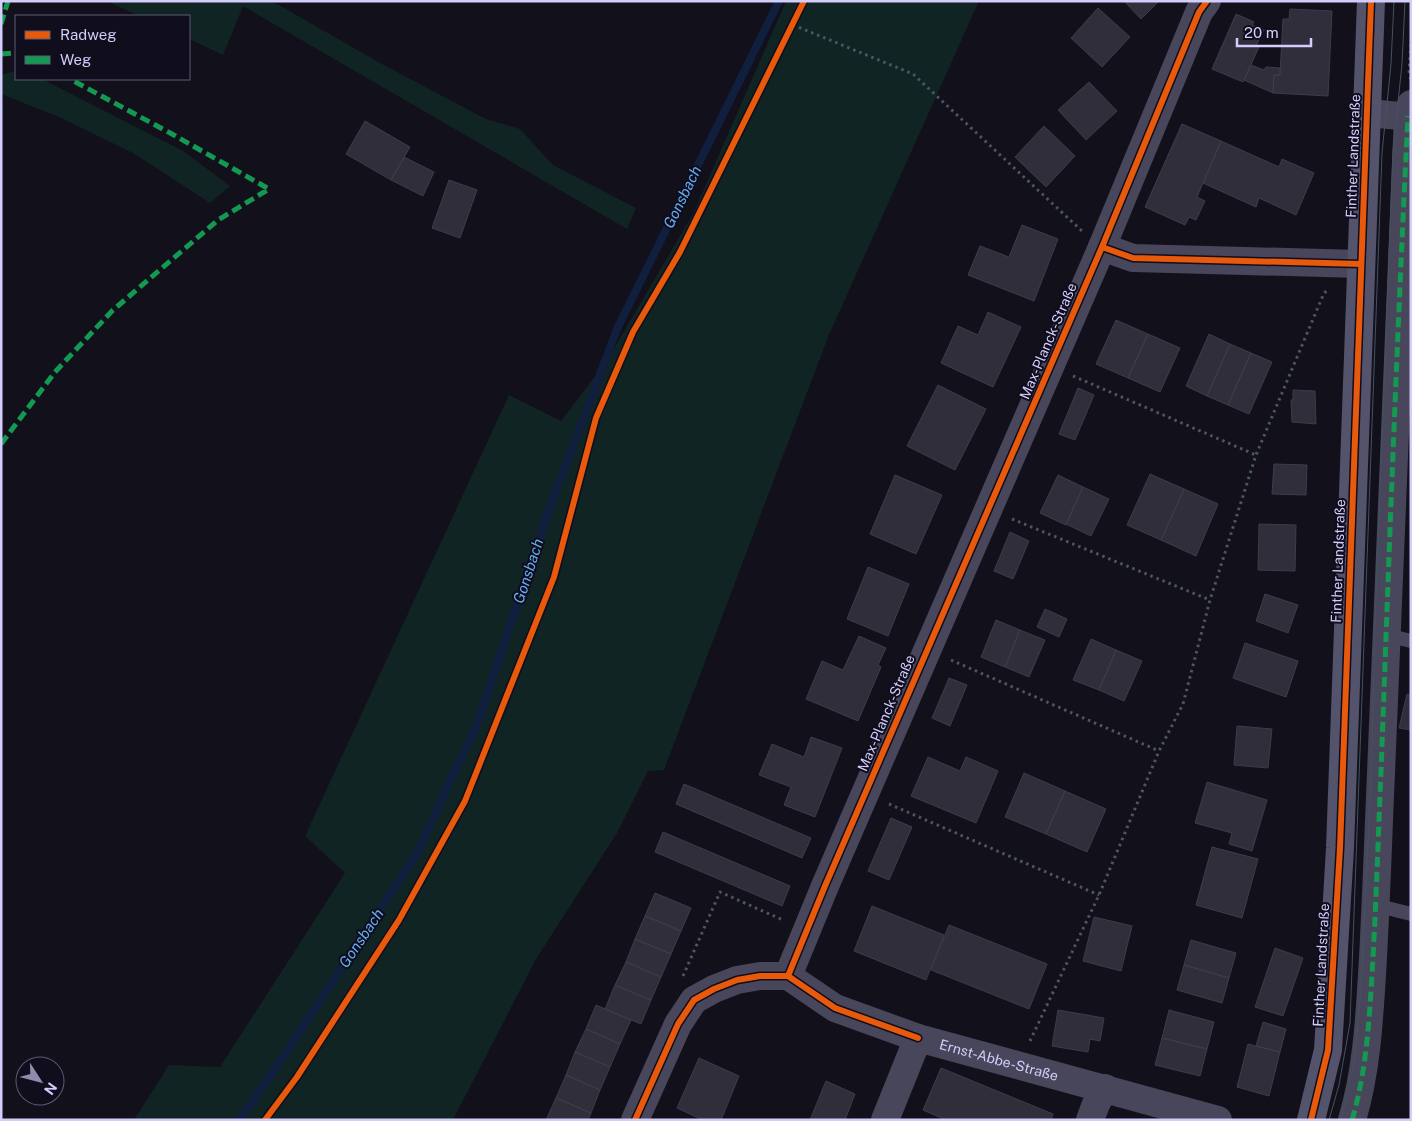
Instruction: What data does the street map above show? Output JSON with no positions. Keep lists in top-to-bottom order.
{
  "streets": {
    "main road": ["Finther Landstraße"],
    "street": ["Max-Planck-Straße", "Ernst-Abbe-Straße"]
  },
  "crossings": [
    ["Max-Planck-Straße", "Ernst-Abbe-Straße"]
  ],
  "water": ["Gonsbach"],
  "legend": ["Radweg", "Weg"],
  "scale_bar": "20 m",
  "north": "bottom right"
}
